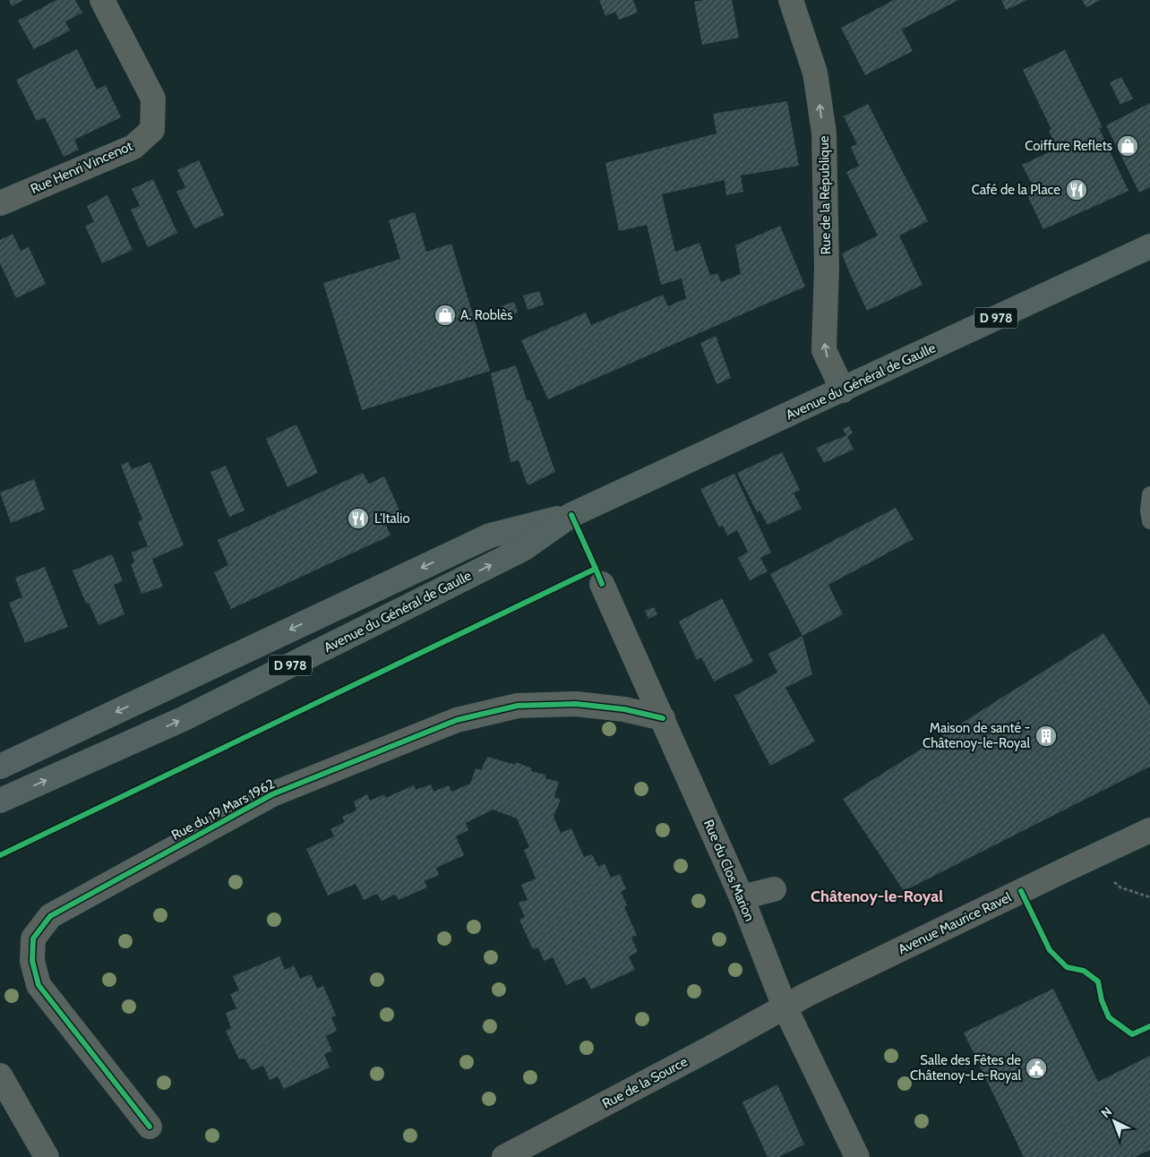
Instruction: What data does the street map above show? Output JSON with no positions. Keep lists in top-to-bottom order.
{
  "streets": {
    "main road": ["D 978", "Avenue du Général de Gaulle"],
    "street": [
      "Rue Henri Vincenot",
      "Rue de la République",
      "Rue du 19 Mars 1962",
      "Rue du Clos Marion",
      "Avenue Maurice Ravel",
      "Rue de la Source"
    ]
  },
  "crossings": [
    ["Rue de la République", "Avenue du Général de Gaulle"],
    ["Rue du 19 Mars 1962", "Rue du Clos Marion"],
    ["Rue du Clos Marion", "Avenue Maurice Ravel"],
    ["Rue du Clos Marion", "Rue de la Source"],
    ["Avenue Maurice Ravel", "Rue de la Source"]
  ],
  "one_way": ["Rue de la République"],
  "districts": ["Châtenoy-le-Royal"],
  "places": {
    "shop": ["Coiffure Reflets", "A. Roblès"],
    "restaurant": ["Café de la Place", "L'Italio"],
    "building": ["Maison de santé - Châtenoy-le-Royal"],
    "public building": ["Salle des Fêtes de Châtenoy-Le-Royal"]
  },
  "north": "top left"
}
